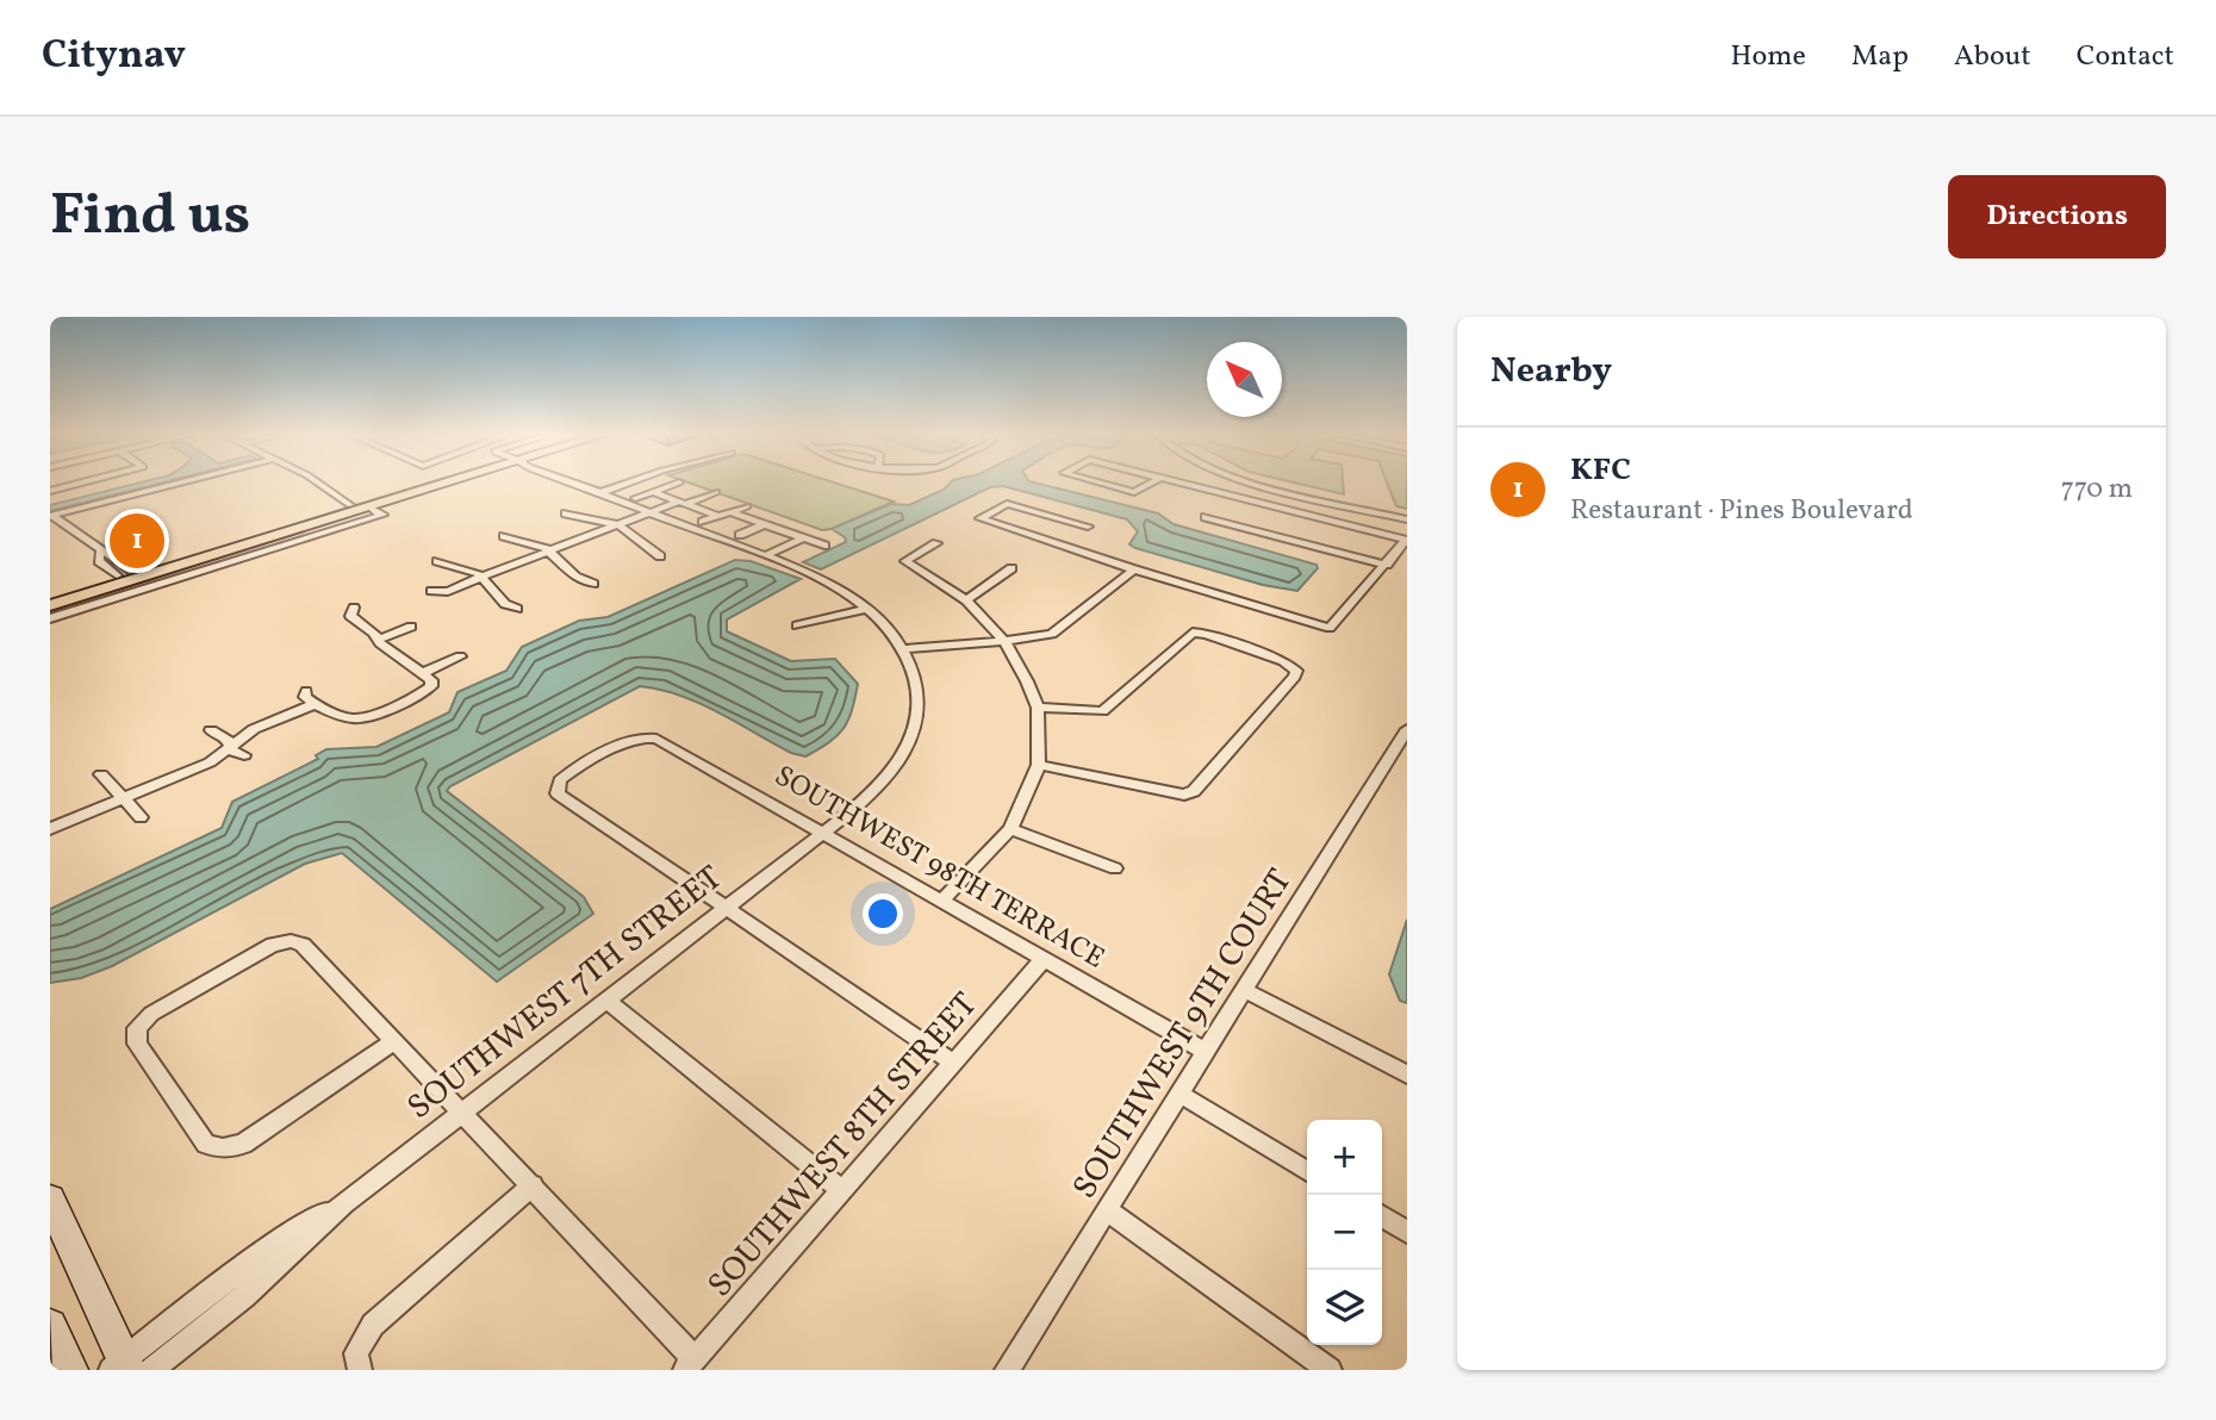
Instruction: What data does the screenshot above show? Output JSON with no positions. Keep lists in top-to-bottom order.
{
  "streets": {
    "street": [
      "SOUTHWEST 98TH TERRACE",
      "SOUTHWEST 7TH STREET",
      "SOUTHWEST 9TH COURT",
      "SOUTHWEST 8TH STREET"
    ]
  },
  "crossings": [
    ["SOUTHWEST 98TH TERRACE", "SOUTHWEST 7TH STREET"],
    ["SOUTHWEST 98TH TERRACE", "SOUTHWEST 9TH COURT"],
    ["SOUTHWEST 98TH TERRACE", "SOUTHWEST 8TH STREET"]
  ],
  "north": "top left",
  "page": {
    "header": "Citynav",
    "nav": [
      "Home",
      "Map",
      "About",
      "Contact"
    ],
    "buttons": "Directions",
    "title": "Find us",
    "heading": "Nearby",
    "list": [
      {
        "mark": "1",
        "name": "KFC",
        "note": "Restaurant · Pines Boulevard",
        "value": "770 m"
      }
    ],
    "pins": "1",
    "map_buttons": ["+", "−"]
  }
}
